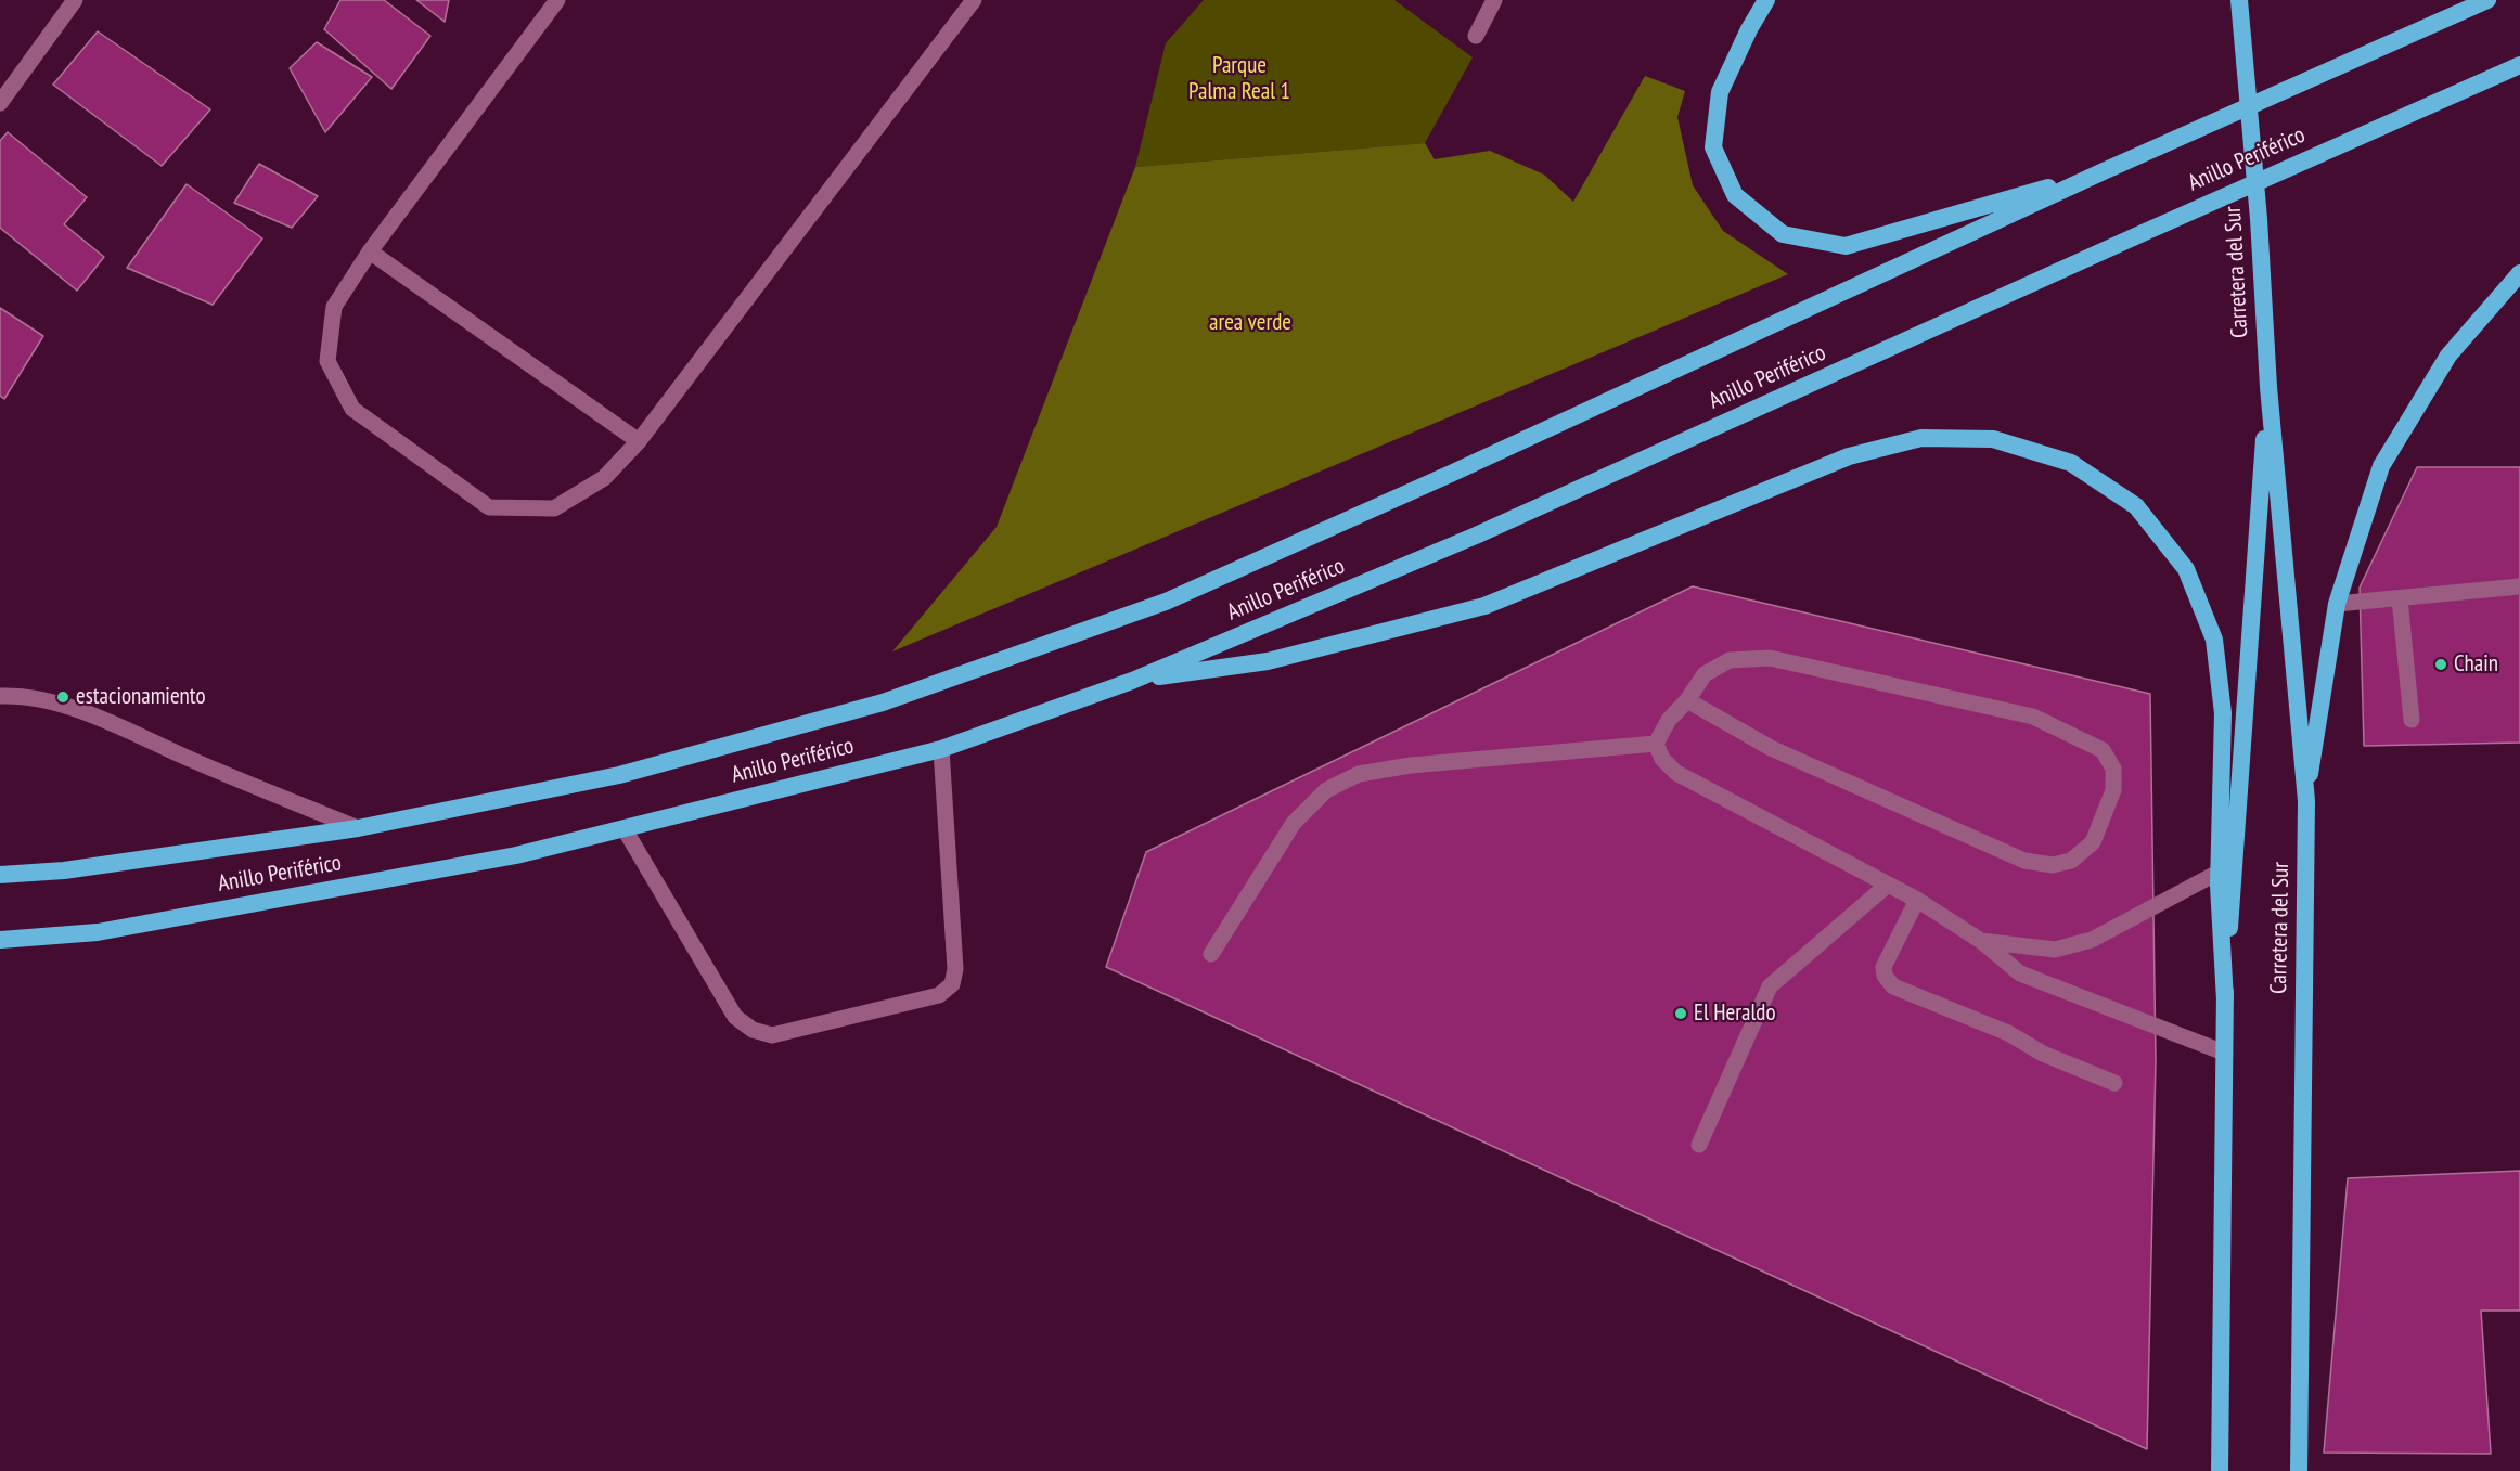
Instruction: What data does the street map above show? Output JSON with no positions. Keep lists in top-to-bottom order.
{
  "streets": {
    "highway": ["Anillo Periférico", "Carretera del Sur"]
  },
  "parks": ["Parque Palma Real 1", "area verde"],
  "places": ["Chain", "estacionamiento", "El Heraldo"]
}
